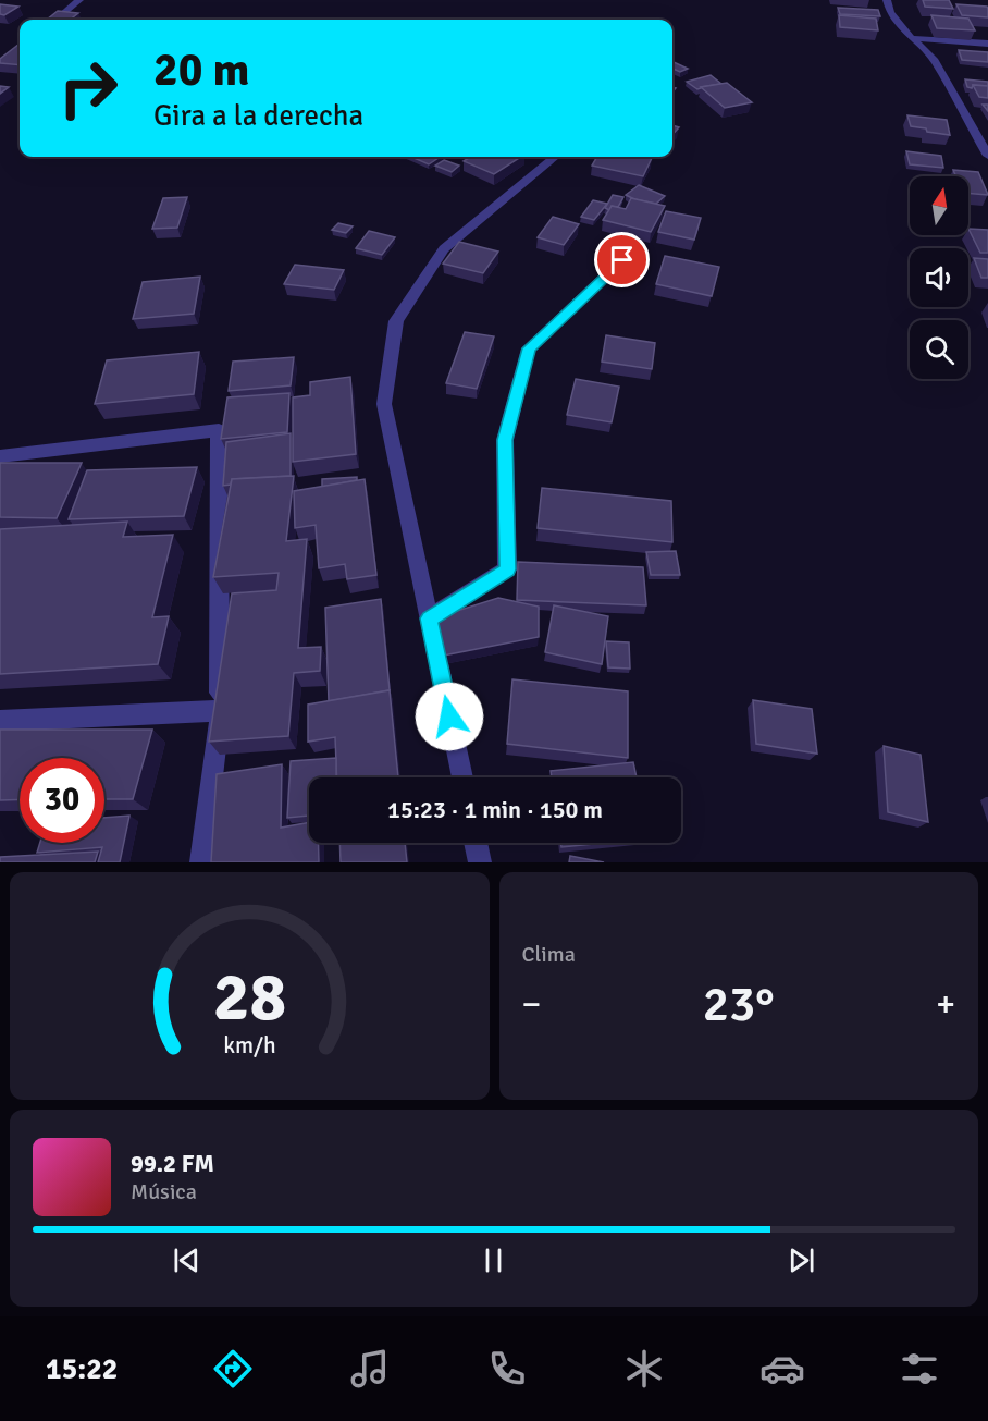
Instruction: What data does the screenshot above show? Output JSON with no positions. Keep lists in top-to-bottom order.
{
  "north": "top",
  "page": {
    "turn": ["20 m", "Gira a la derecha"],
    "limit": "30",
    "trip": "15:23 · 1 min · 150 m",
    "tile": "Clima",
    "heat": ["−", "23°", "+"],
    "song": ["99.2 FM", "Música"],
    "tabs": "15:22",
    "gauge": ["28", "km/h"]
  }
}
